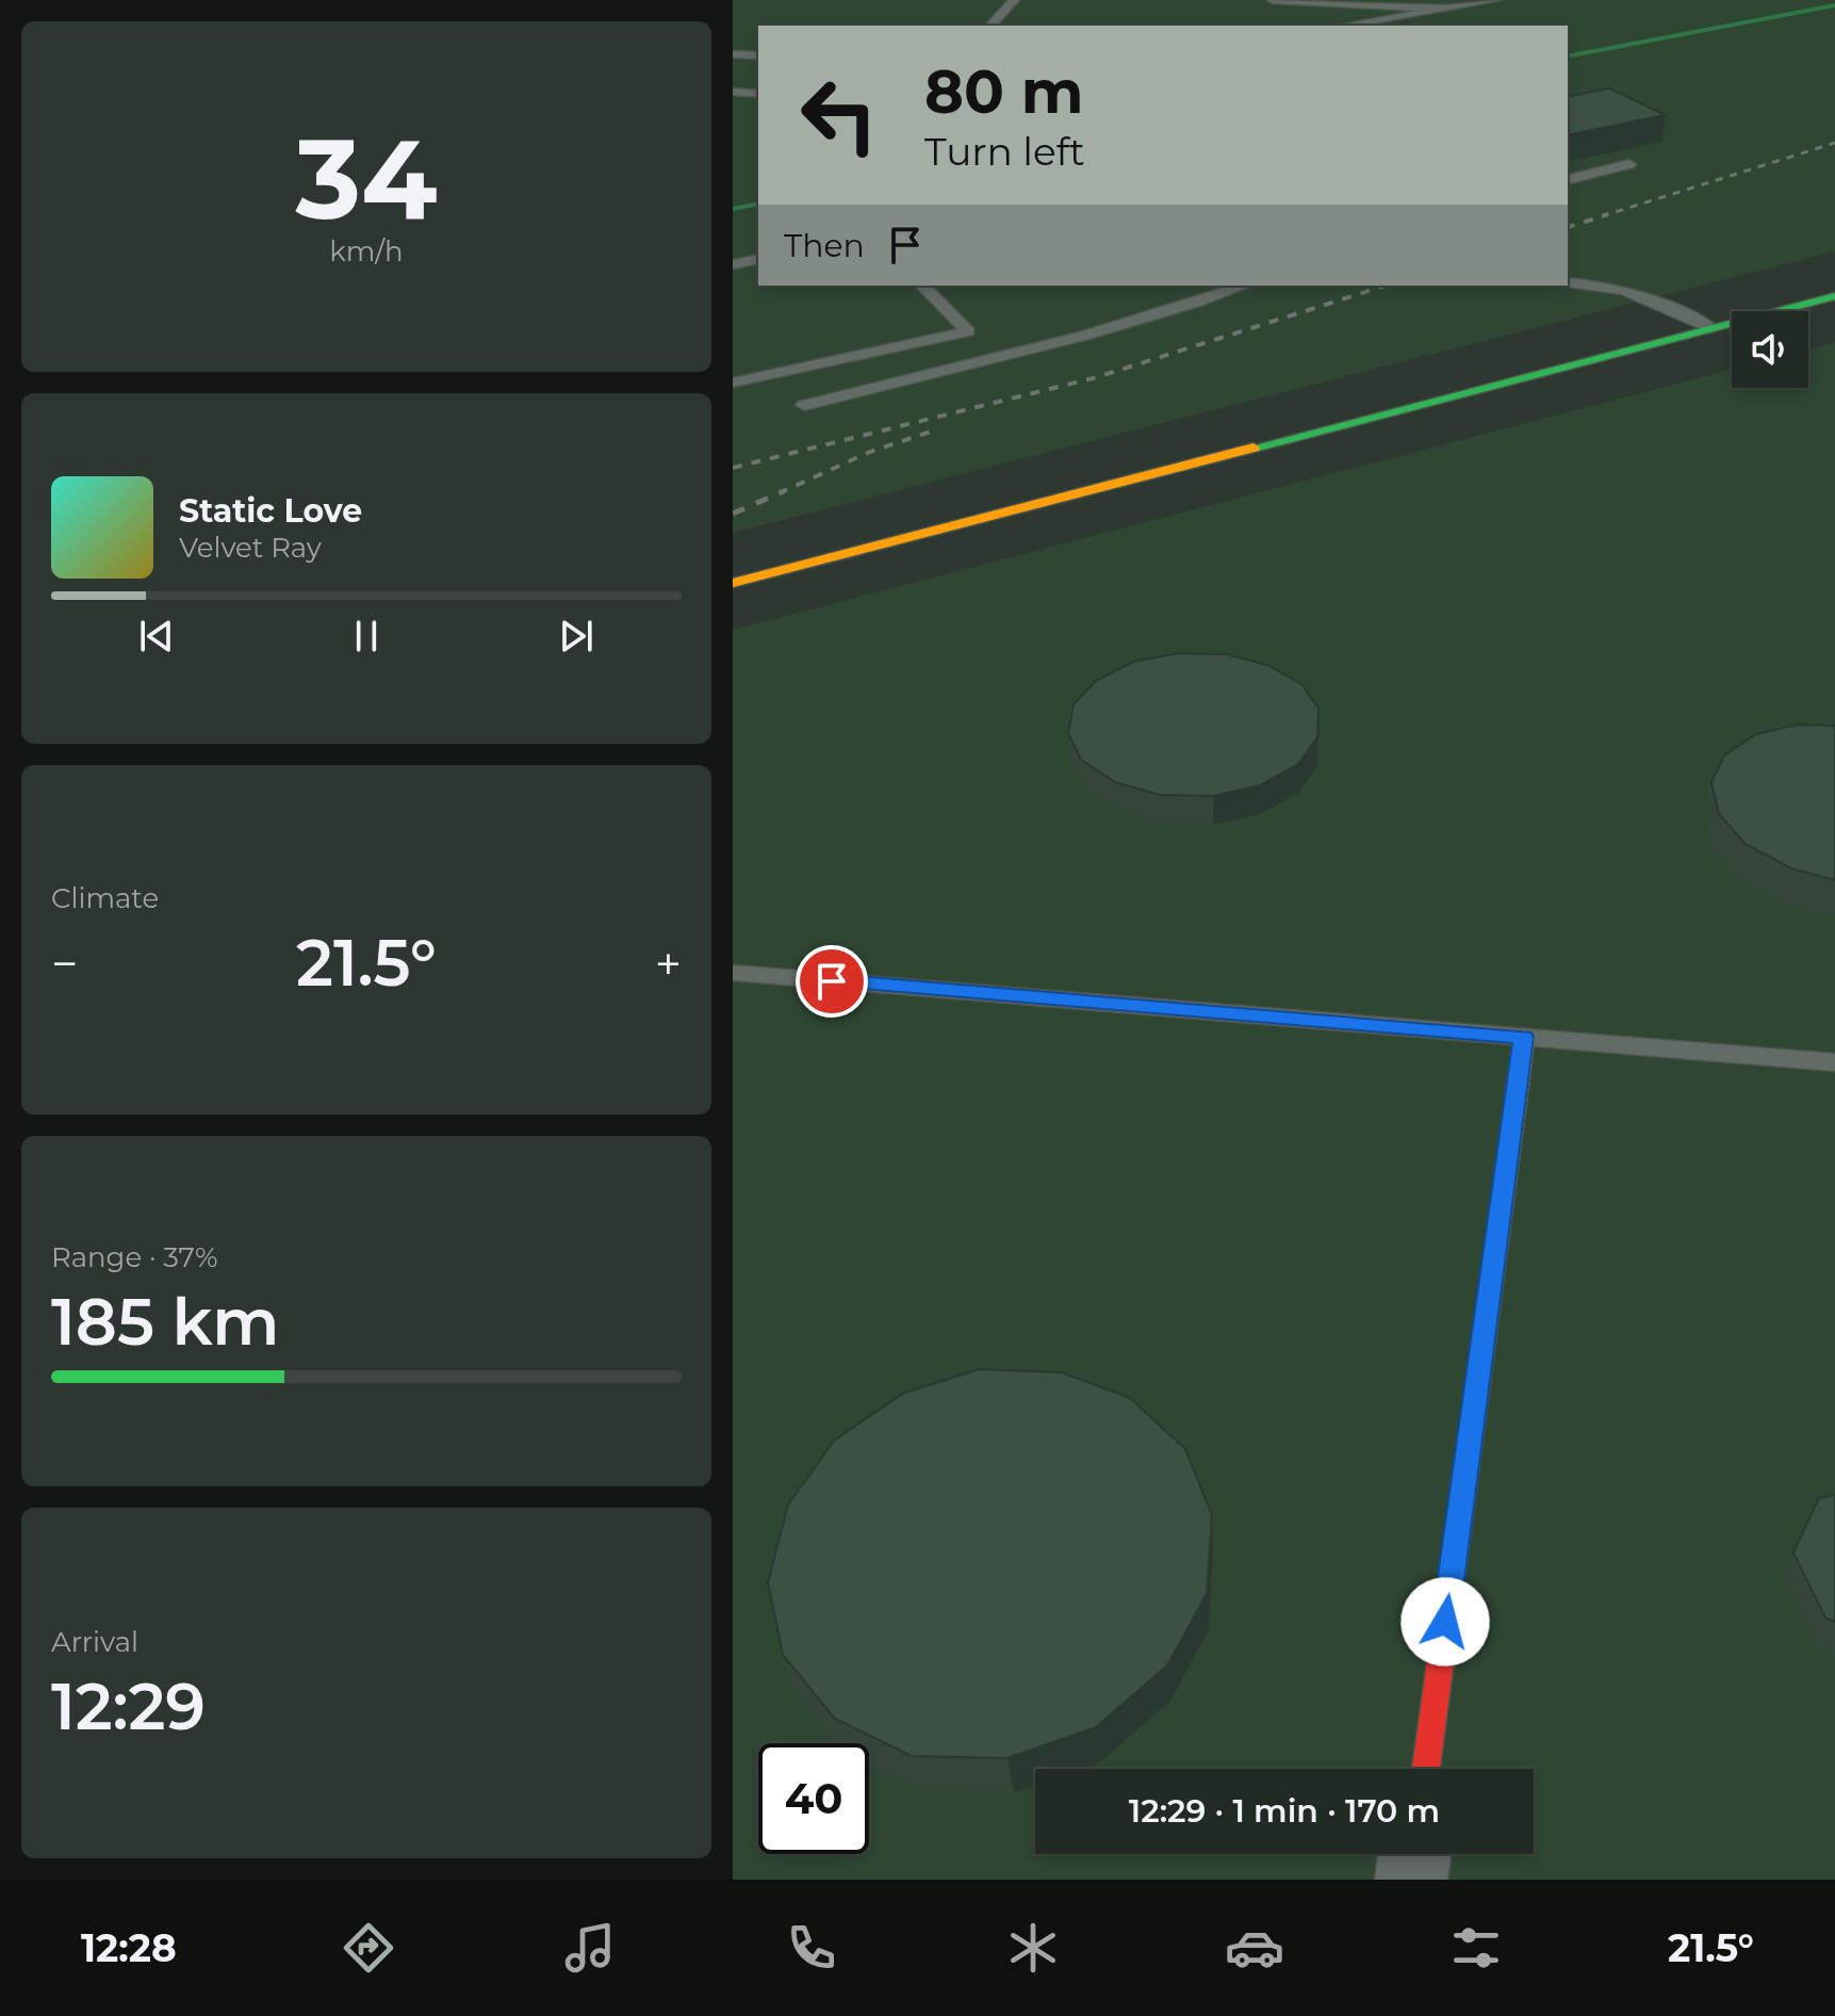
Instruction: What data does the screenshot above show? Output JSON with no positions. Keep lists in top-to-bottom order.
{
  "page": {
    "tile": [
      ["34", "km/h"],
      "Climate",
      ["Range · 37%", "185 km"],
      ["Arrival", "12:29"]
    ],
    "turn": ["80 m", "Turn left"],
    "then": "Then",
    "song": ["Static Love", "Velvet Ray"],
    "heat": ["−", "21.5°", "+"],
    "limit": "40",
    "trip": "12:29 · 1 min · 170 m",
    "tabs": ["12:28", "21.5°"]
  }
}
